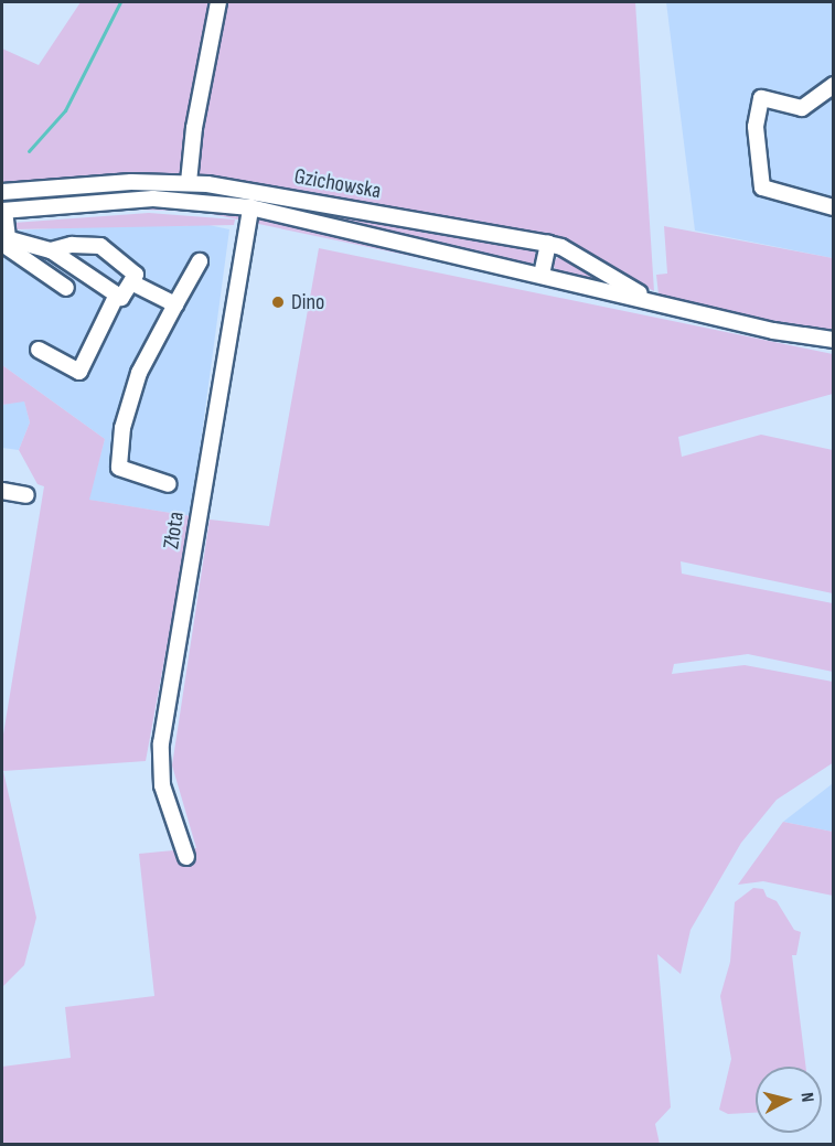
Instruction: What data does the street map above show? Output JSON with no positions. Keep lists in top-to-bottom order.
{
  "streets": {
    "street": ["Gzichowska", "Złota"]
  },
  "crossings": [
    ["Gzichowska", "Złota"]
  ],
  "places": ["Dino"],
  "north": "right"
}
